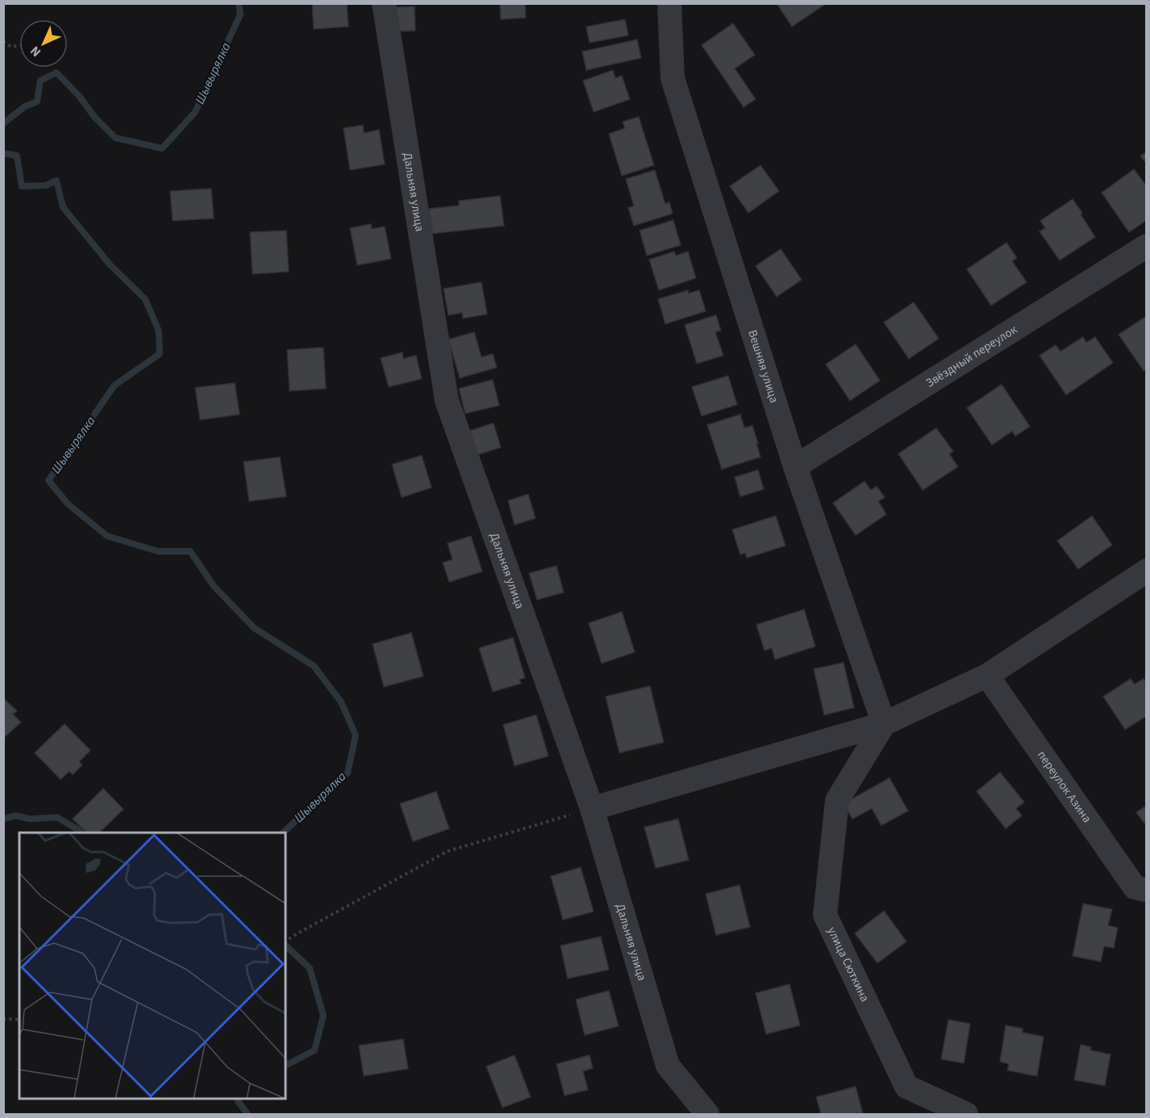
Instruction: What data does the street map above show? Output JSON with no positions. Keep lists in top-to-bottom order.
{
  "streets": {
    "street": [
      "Дальняя улица",
      "Звёздный переулок",
      "Вешняя улица",
      "переулок Азина",
      "улица Сюткина"
    ]
  },
  "crossings": [
    ["Звёздный переулок", "Вешняя улица"],
    ["Вешняя улица", "улица Сюткина"]
  ],
  "water": ["Шывырялка"],
  "north": "bottom left"
}
